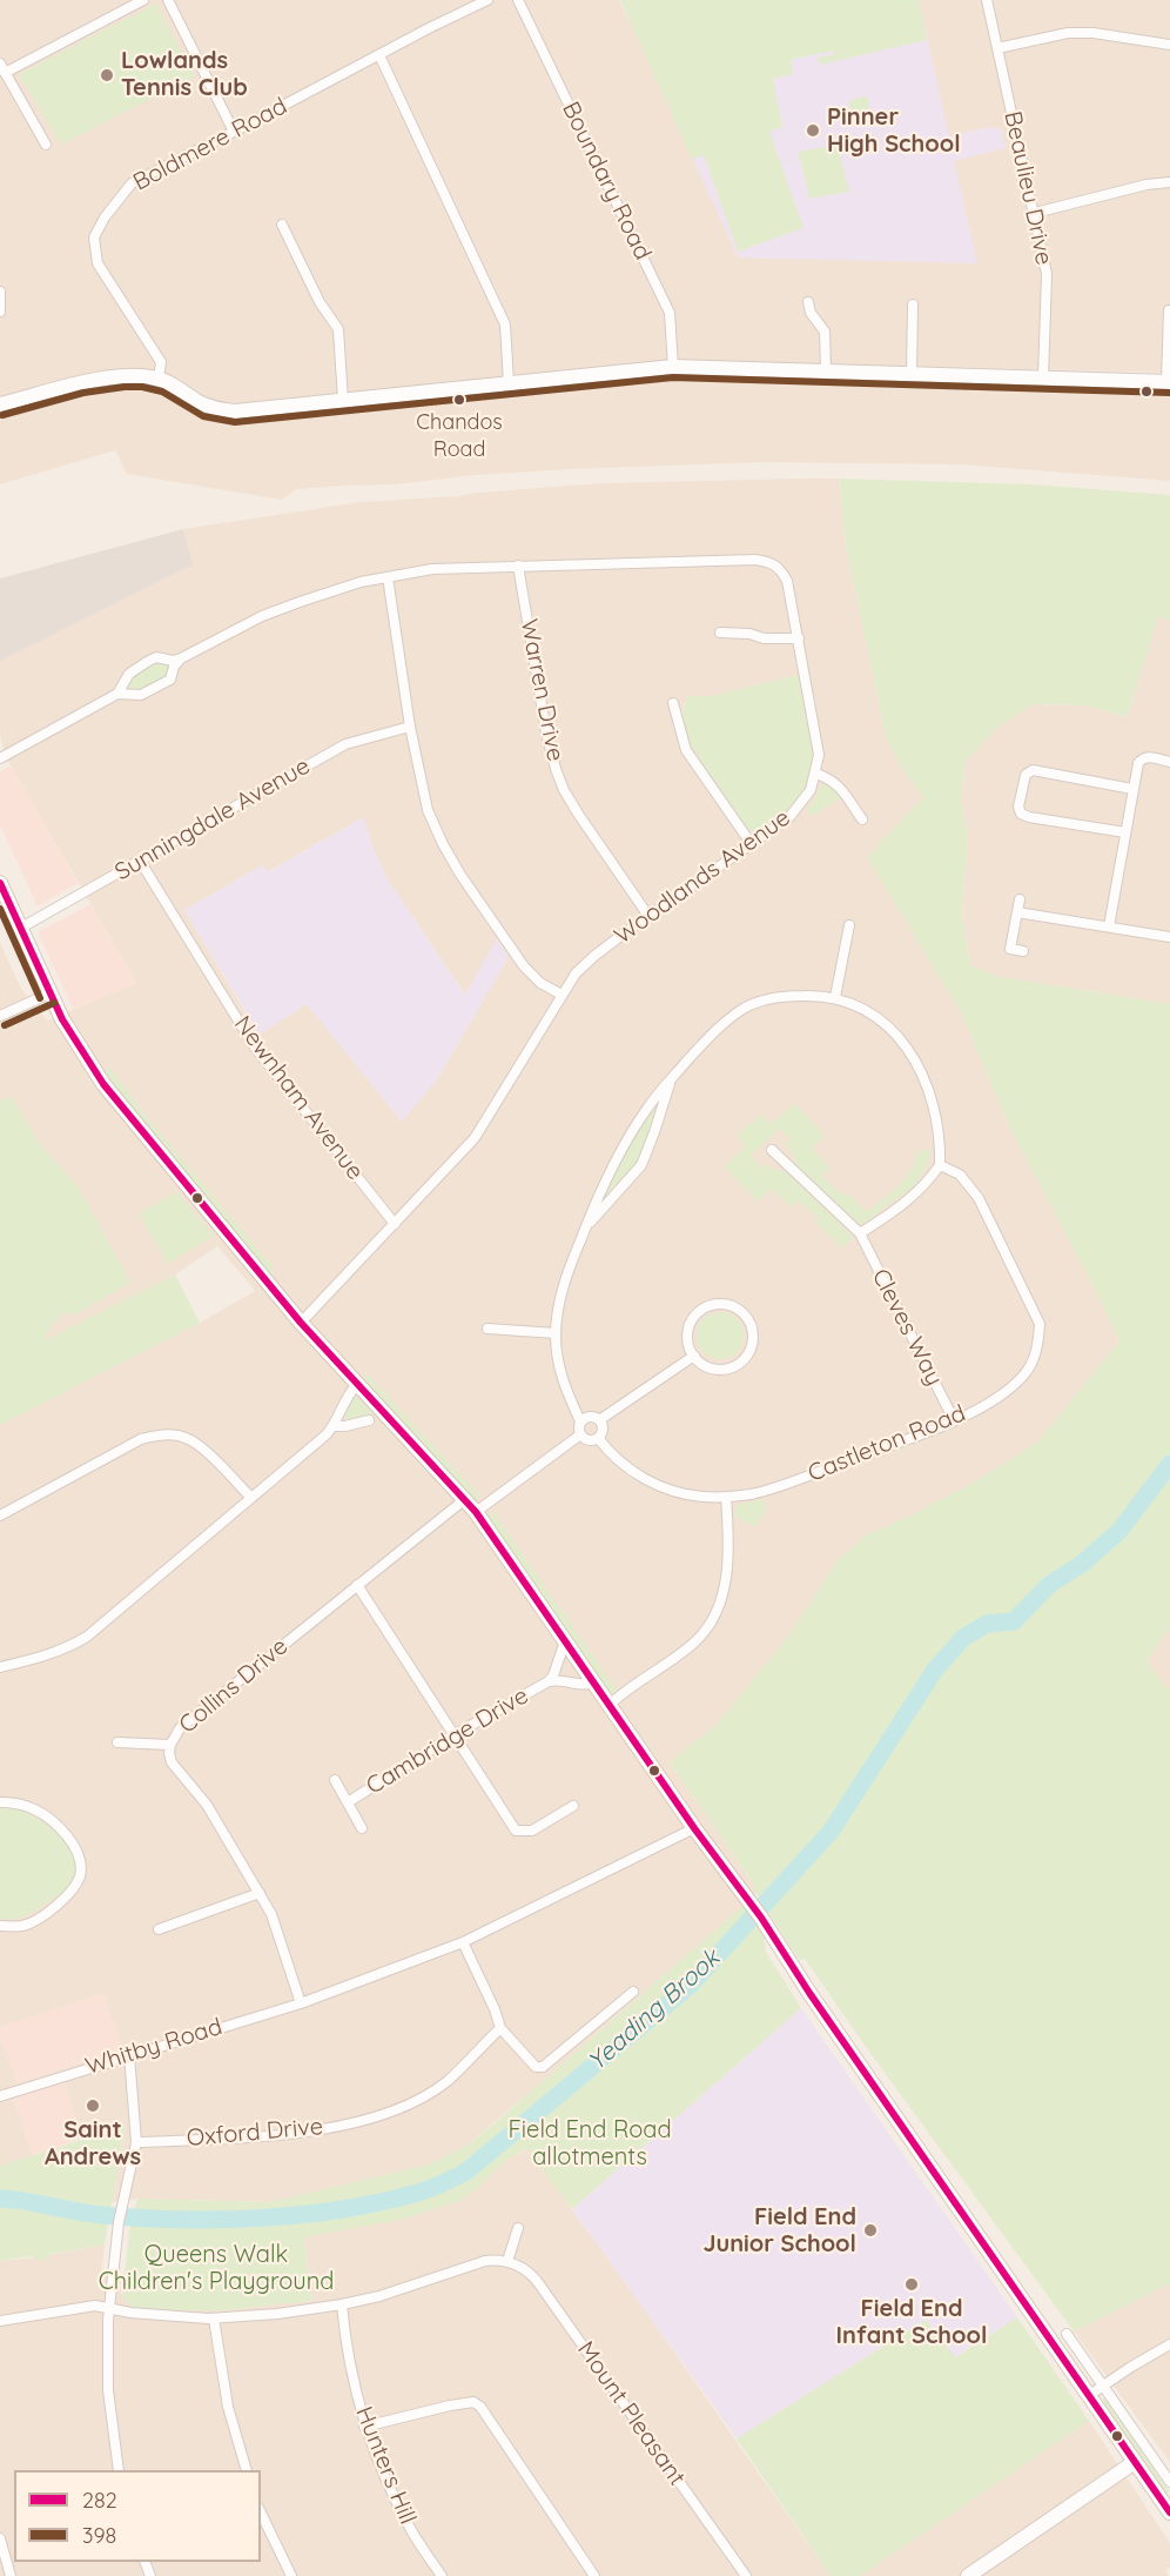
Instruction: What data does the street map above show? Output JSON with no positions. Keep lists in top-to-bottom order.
{
  "streets": {
    "street": [
      "Boldmere Road",
      "Boundary Road",
      "Beaulieu Drive",
      "Warren Drive",
      "Sunningdale Avenue",
      "Woodlands Avenue",
      "Newnham Avenue",
      "Cleves Way",
      "Castleton Road",
      "Collins Drive",
      "Cambridge Drive",
      "Whitby Road",
      "Oxford Drive",
      "Mount Pleasant",
      "Hunters Hill"
    ]
  },
  "crossings": [
    ["Warren Drive", "Woodlands Avenue"],
    ["Sunningdale Avenue", "Newnham Avenue"],
    ["Woodlands Avenue", "Newnham Avenue"],
    ["Cleves Way", "Castleton Road"],
    ["Collins Drive", "Whitby Road"]
  ],
  "water": ["Yeading Brook"],
  "parks": ["Field End Road allotments", "Queens Walk Children's Playground"],
  "places": [
    "Lowlands Tennis Club",
    "Pinner High School",
    "Chandos Road",
    "Saint Andrews",
    "Field End Junior School",
    "Field End Infant School"
  ],
  "lines": ["transit line 398", "transit line 282"],
  "legend": ["282", "398"]
}
